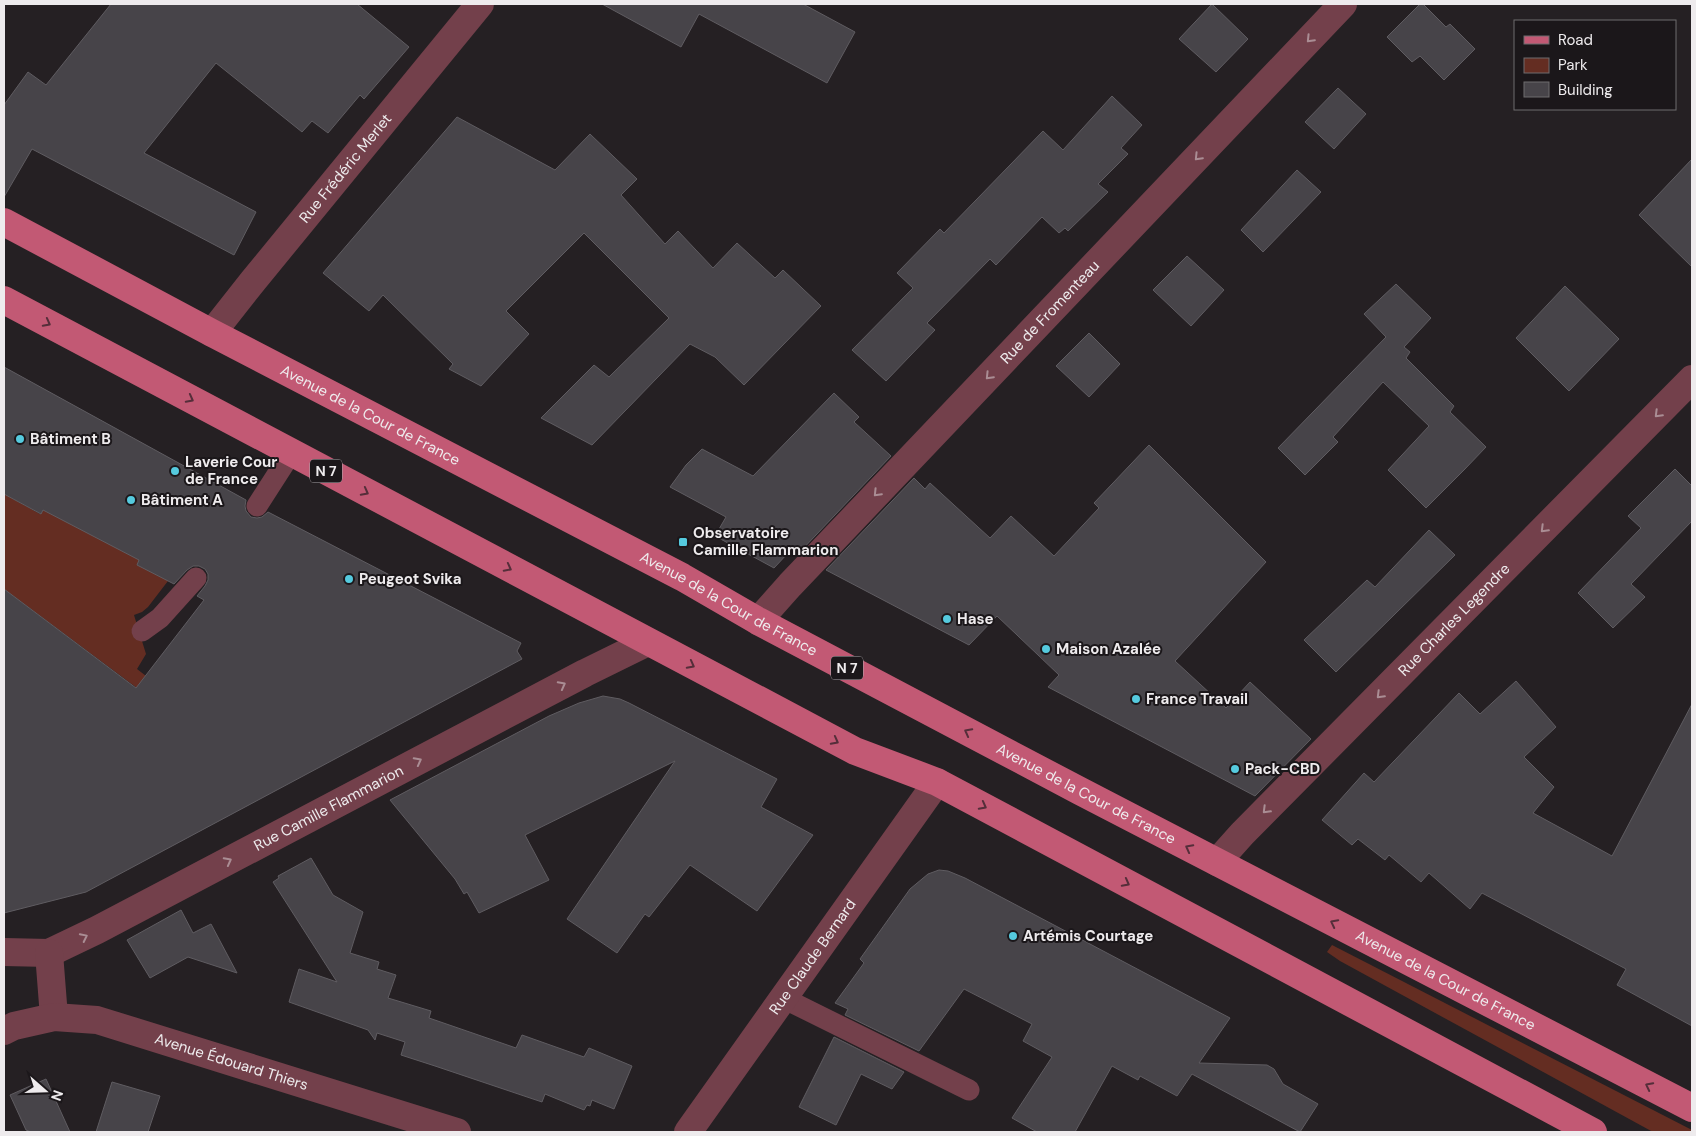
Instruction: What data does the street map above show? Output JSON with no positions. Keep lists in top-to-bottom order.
{
  "streets": {
    "main road": ["Avenue de la Cour de France", "N 7"],
    "street": [
      "Rue Frédéric Merlet",
      "Rue de Fromenteau",
      "Rue Charles Legendre",
      "Rue Camille Flammarion",
      "Rue Claude Bernard",
      "Avenue Édouard Thiers"
    ]
  },
  "crossings": [
    ["Rue Frédéric Merlet", "Avenue de la Cour de France"],
    ["Rue de Fromenteau", "Avenue de la Cour de France"],
    ["Avenue de la Cour de France", "Rue Charles Legendre"],
    ["N 7", "Rue Camille Flammarion"],
    ["N 7", "Rue Claude Bernard"]
  ],
  "one_way": ["Rue de Fromenteau", "Rue Charles Legendre", "Rue Camille Flammarion"],
  "places": {
    "other": [
      "Bâtiment B",
      "Laverie Cour de France",
      "Bâtiment A",
      "Peugeot Svika",
      "Hase",
      "Maison Azalée",
      "France Travail",
      "Pack-CBD",
      "Artémis Courtage"
    ],
    "transit": ["Observatoire Camille Flammarion"]
  },
  "legend": ["Road", "Park", "Building"],
  "north": "right"
}
